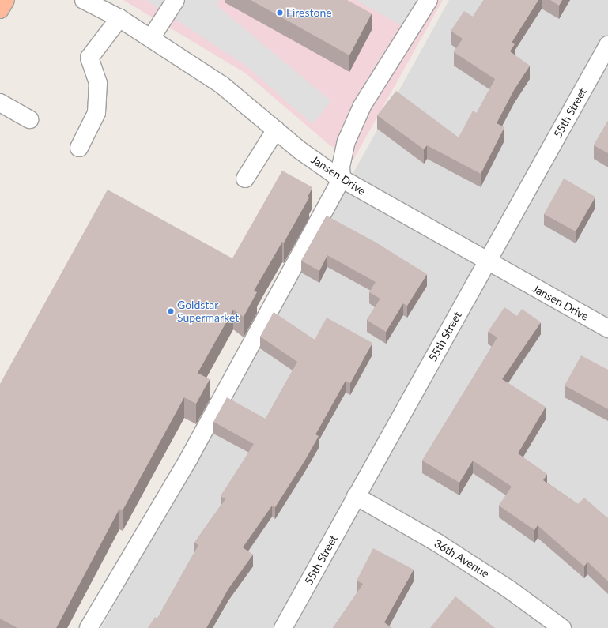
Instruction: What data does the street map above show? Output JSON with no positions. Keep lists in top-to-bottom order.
{
  "streets": {
    "street": ["55th Street", "Jansen Drive", "36th Avenue"]
  },
  "crossings": [
    ["55th Street", "Jansen Drive"],
    ["55th Street", "36th Avenue"]
  ],
  "places": ["Firestone", "Goldstar Supermarket"]
}
